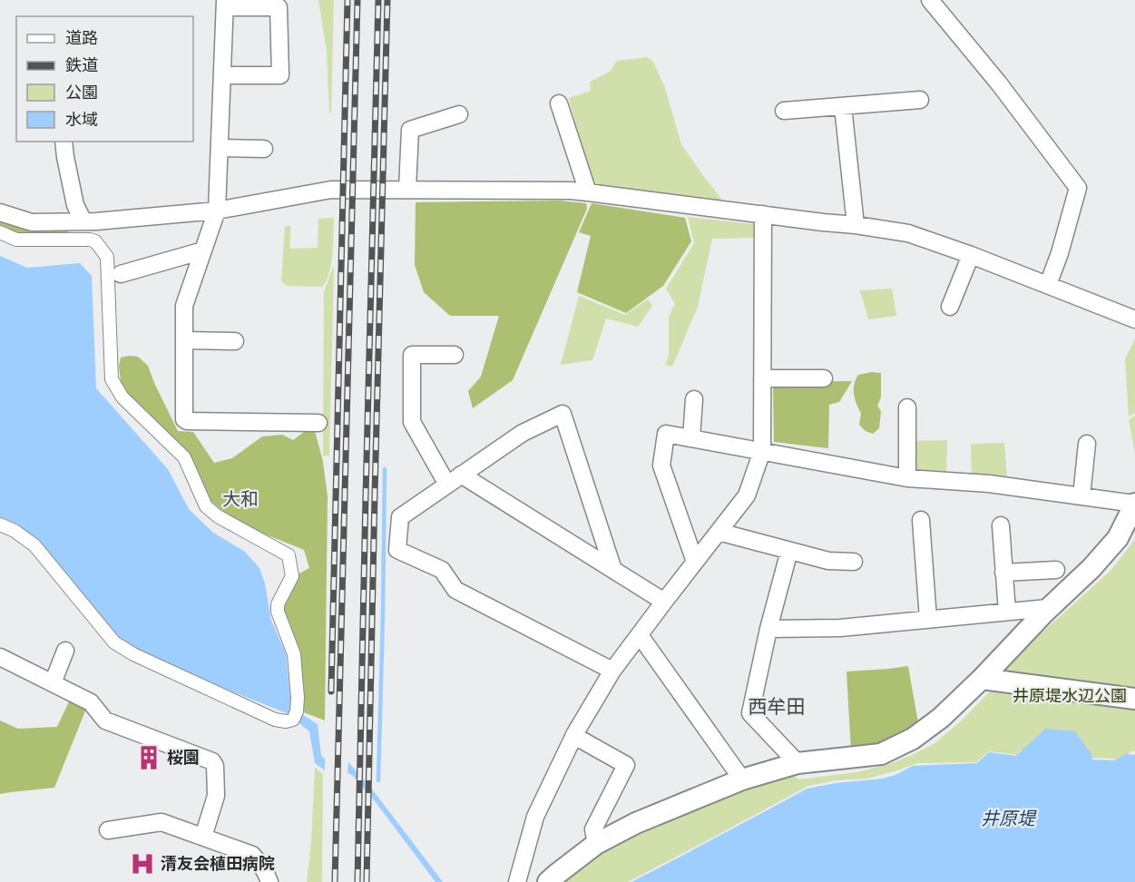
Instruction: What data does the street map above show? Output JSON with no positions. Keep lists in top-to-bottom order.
{
  "districts": ["大和", "西牟田"],
  "water": ["井原堤"],
  "parks": ["井原堤水辺公園"],
  "places": {
    "building": ["桜園"],
    "hospital": ["清友会植田病院"]
  },
  "legend": [
    "道路",
    "鉄道",
    "公園",
    "水域"
  ]
}
